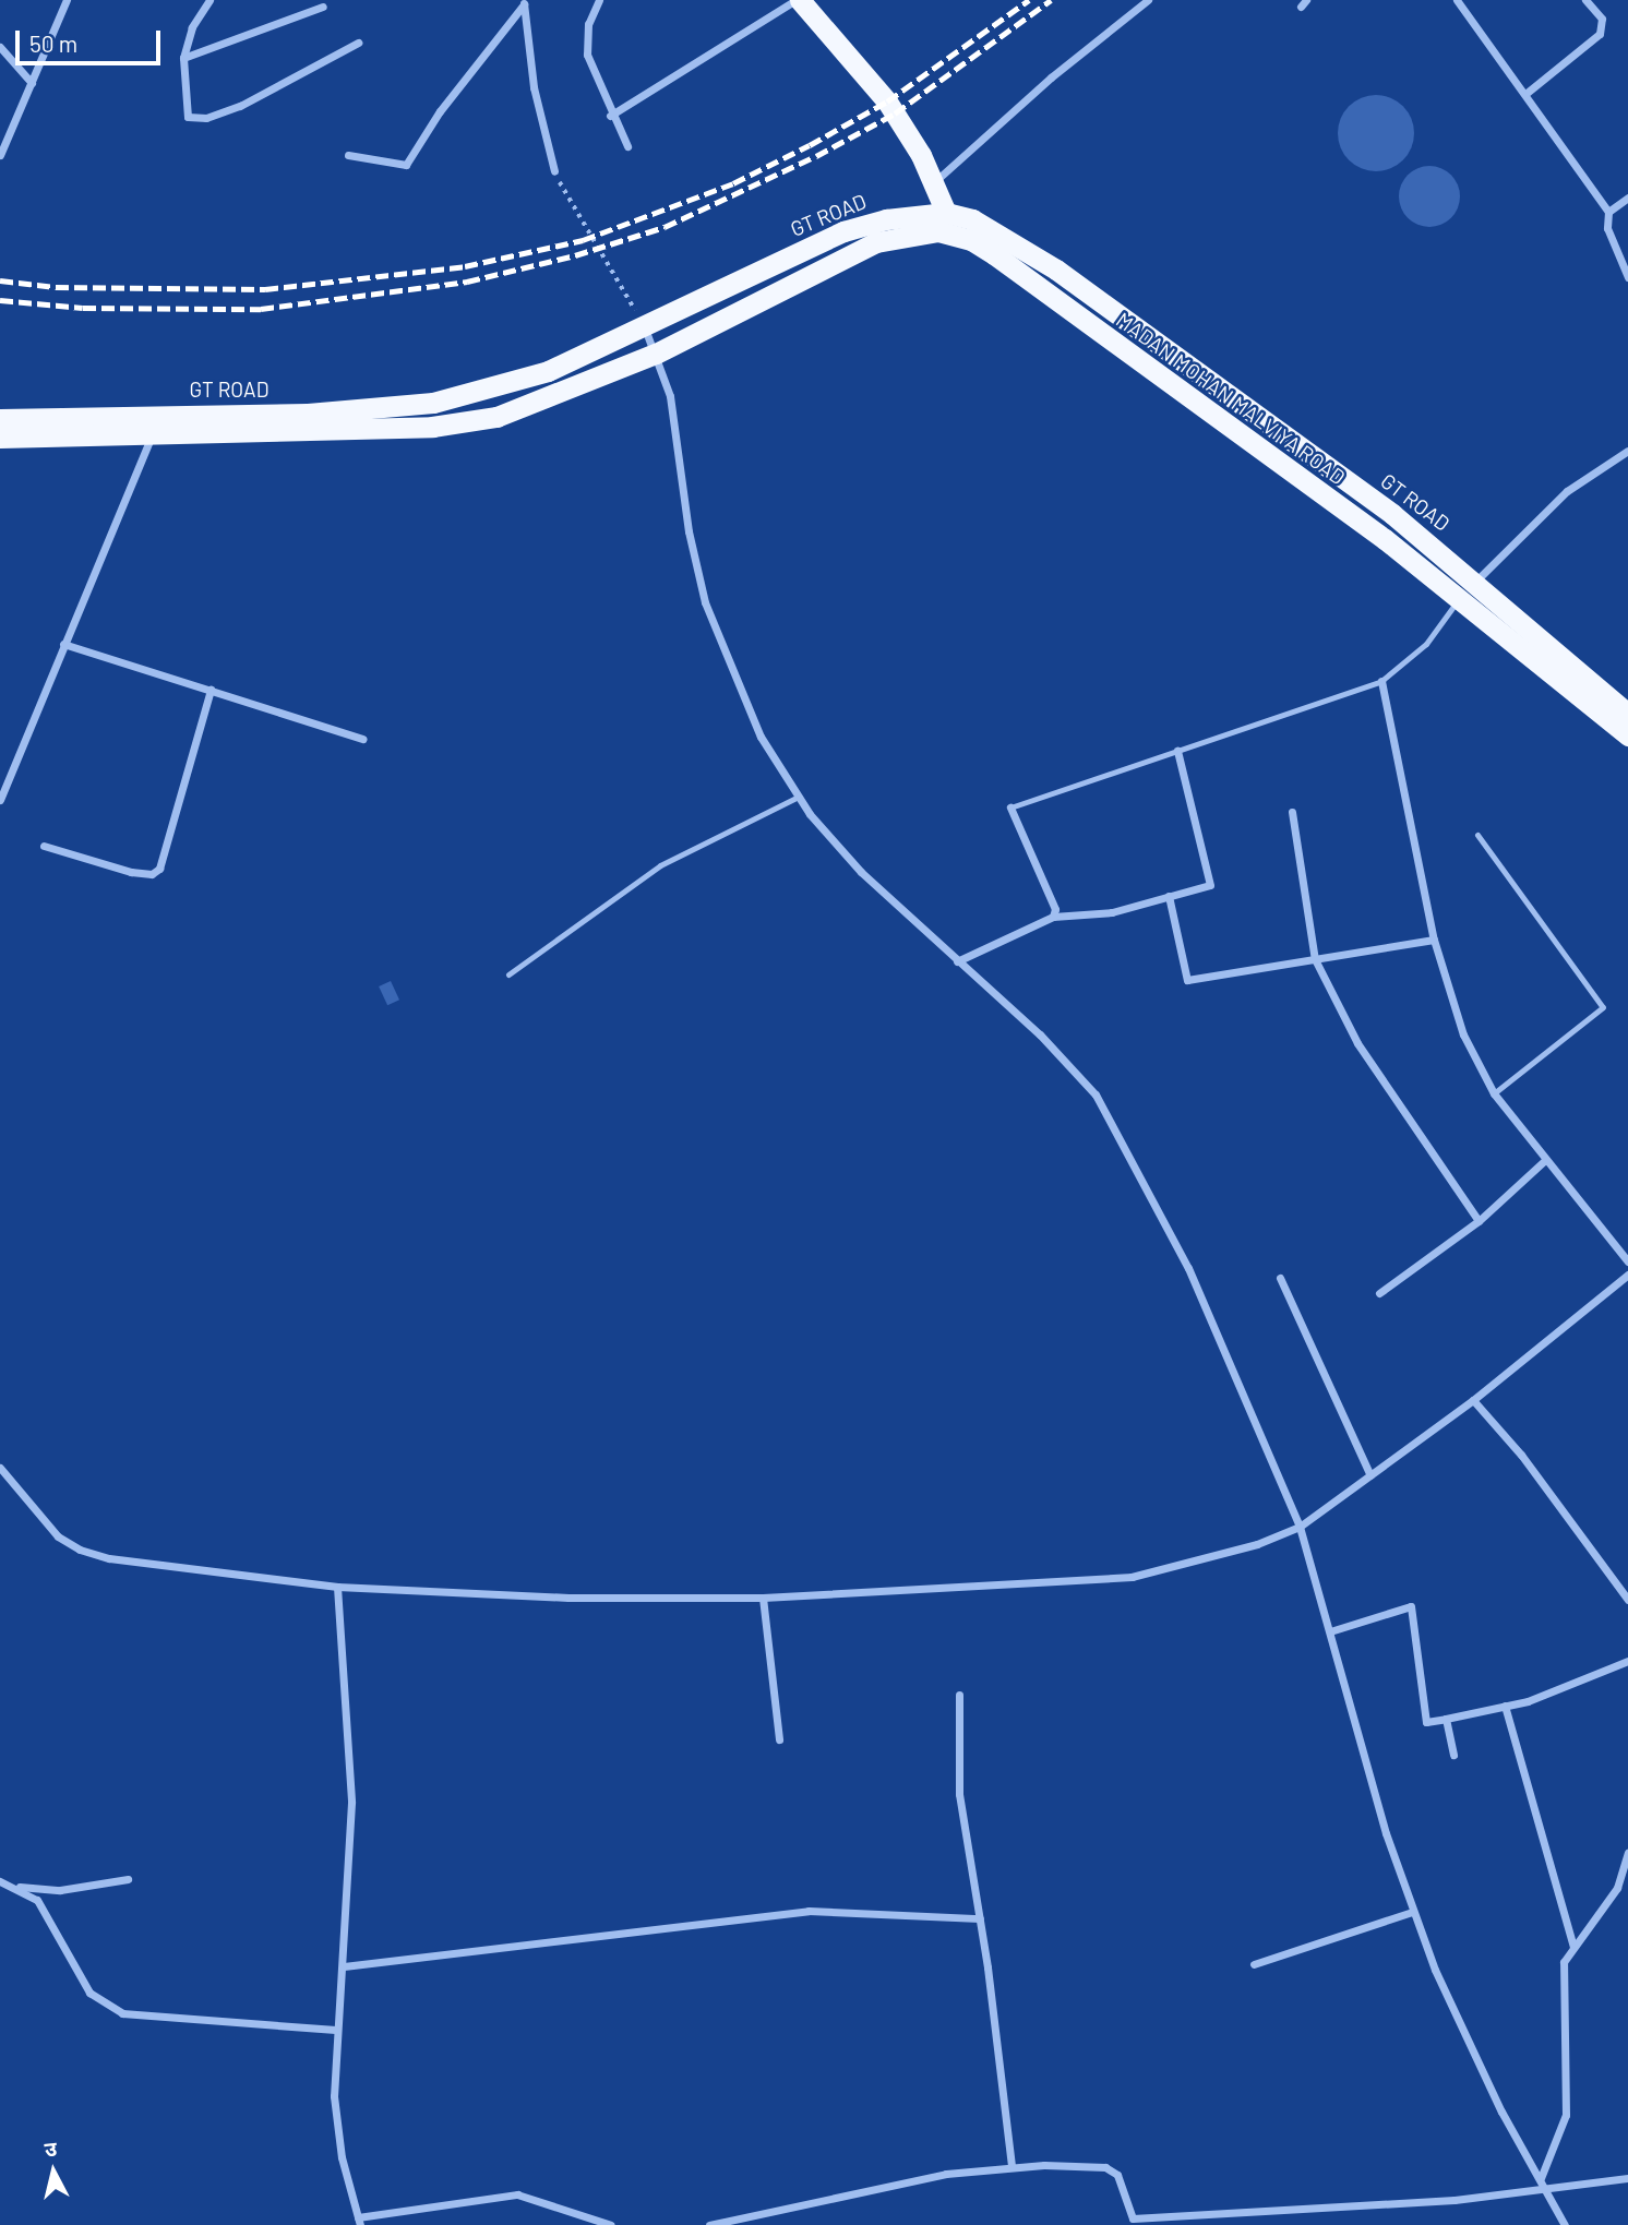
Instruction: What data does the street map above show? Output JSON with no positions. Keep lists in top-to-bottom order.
{
  "streets": {
    "highway": ["GT ROAD", "MADAN MOHAN MALVIYA ROAD"]
  },
  "crossings": [
    ["GT ROAD", "MADAN MOHAN MALVIYA ROAD"]
  ],
  "scale_bar": "50 m",
  "north": "top"
}
